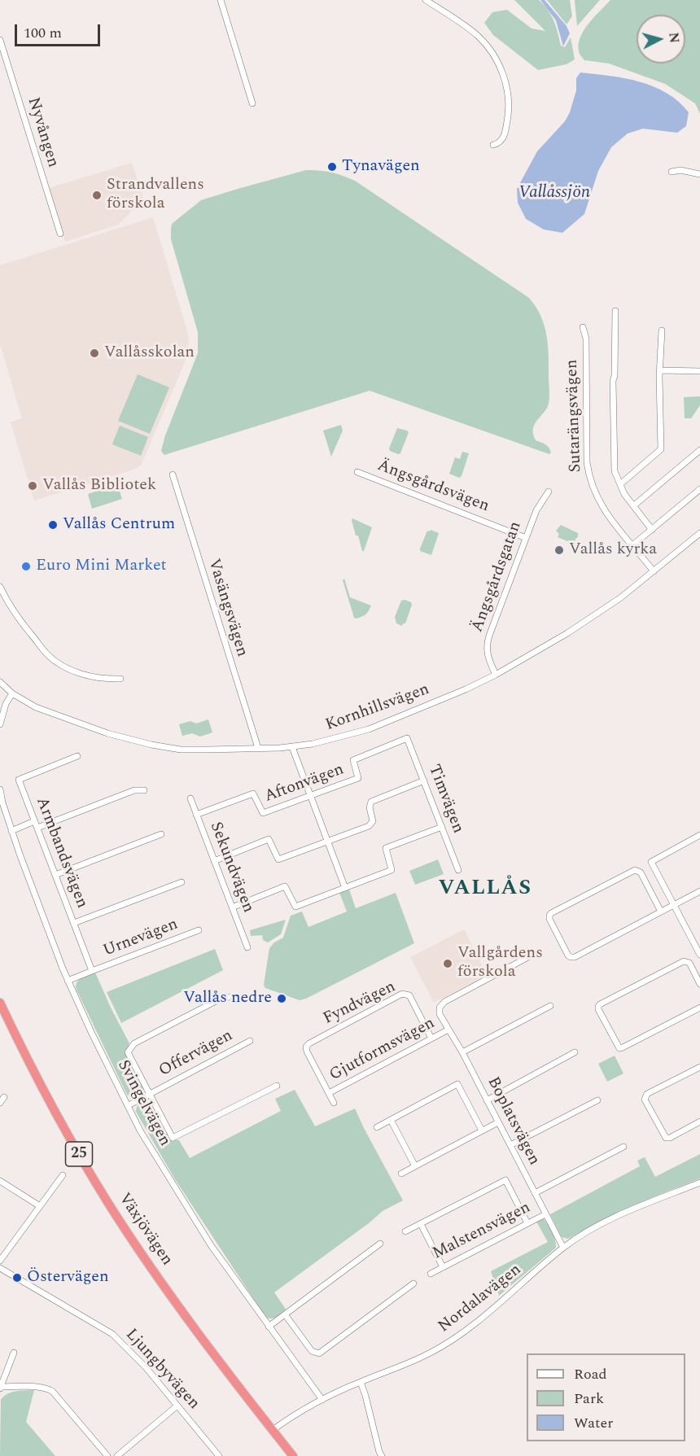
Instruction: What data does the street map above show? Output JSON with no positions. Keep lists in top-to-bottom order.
{
  "streets": {
    "highway": ["25", "Växjövägen"],
    "street": [
      "Nyvången",
      "Sutarängsvägen",
      "Ängsgårdsvägen",
      "Ängsgårdsgatan",
      "Vasängsvägen",
      "Kornhillsvägen",
      "Aftonvägen",
      "Timvägen",
      "Armbandsvägen",
      "Sekundvägen",
      "Urnevägen",
      "Fyndvägen",
      "Gjutformsvägen",
      "Offervägen",
      "Svingelvägen",
      "Boplatsvägen",
      "Malstensvägen",
      "Nordalavägen",
      "Ljungbyvägen"
    ]
  },
  "crossings": [
    ["Sutarängsvägen", "Kornhillsvägen"],
    ["Ängsgårdsvägen", "Ängsgårdsgatan"],
    ["Ängsgårdsgatan", "Kornhillsvägen"],
    ["Vasängsvägen", "Kornhillsvägen"],
    ["Aftonvägen", "Timvägen"],
    ["Aftonvägen", "Sekundvägen"],
    ["Armbandsvägen", "Urnevägen"],
    ["Fyndvägen", "Gjutformsvägen"],
    ["Gjutformsvägen", "Boplatsvägen"],
    ["Offervägen", "Svingelvägen"],
    ["Svingelvägen", "Nordalavägen"],
    ["Boplatsvägen", "Malstensvägen"],
    ["Boplatsvägen", "Nordalavägen"],
    ["Växjövägen", "Nordalavägen"]
  ],
  "districts": ["VALLÅS"],
  "water": ["Vallåssjön"],
  "places": [
    "Tynavägen",
    "Strandvallens förskola",
    "Vallåsskolan",
    "Vallås Bibliotek",
    "Vallås Centrum",
    "Vallås kyrka",
    "Euro Mini Market",
    "Vallgårdens förskola",
    "Vallås nedre",
    "Östervägen"
  ],
  "legend": ["Road", "Park", "Water"],
  "scale_bar": "100 m",
  "north": "right"
}
